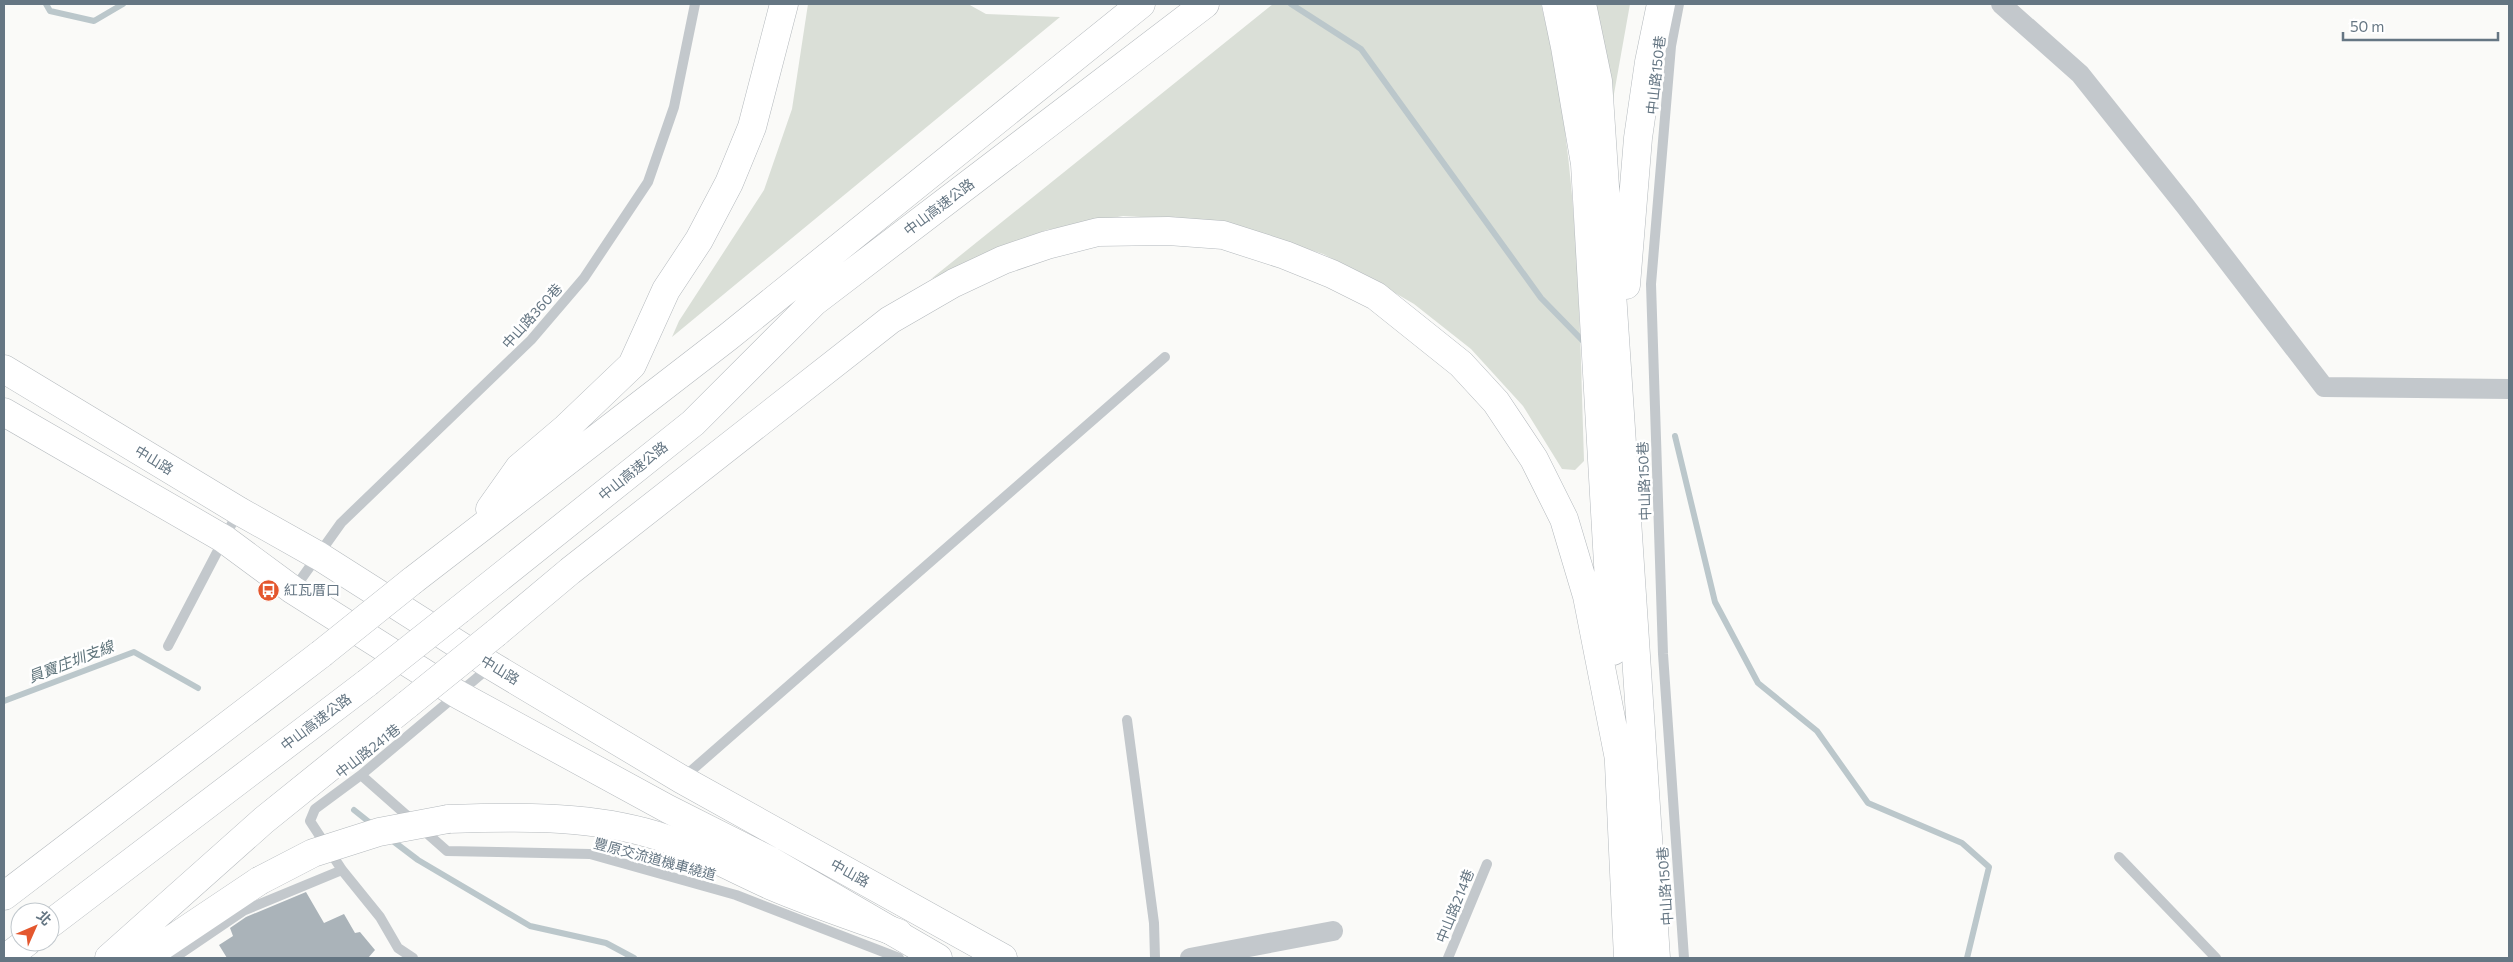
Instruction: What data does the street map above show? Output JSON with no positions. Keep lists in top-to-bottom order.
{
  "streets": {
    "main road": ["中山高速公路", "中山路"],
    "lane": [
      "中山路150巷",
      "中山路360巷",
      "中山路241巷",
      "豐原交流道機車繞道",
      "中山路214巷"
    ]
  },
  "crossings": [
    ["中山路360巷", "中山路"],
    ["中山路", "中山路241巷"],
    ["中山路", "豐原交流道機車繞道"],
    ["中山路241巷", "豐原交流道機車繞道"]
  ],
  "water": ["員寶庄圳支線"],
  "places": {
    "bus stop": ["紅瓦厝口"]
  },
  "scale_bar": "50 m",
  "north": "top right"
}
